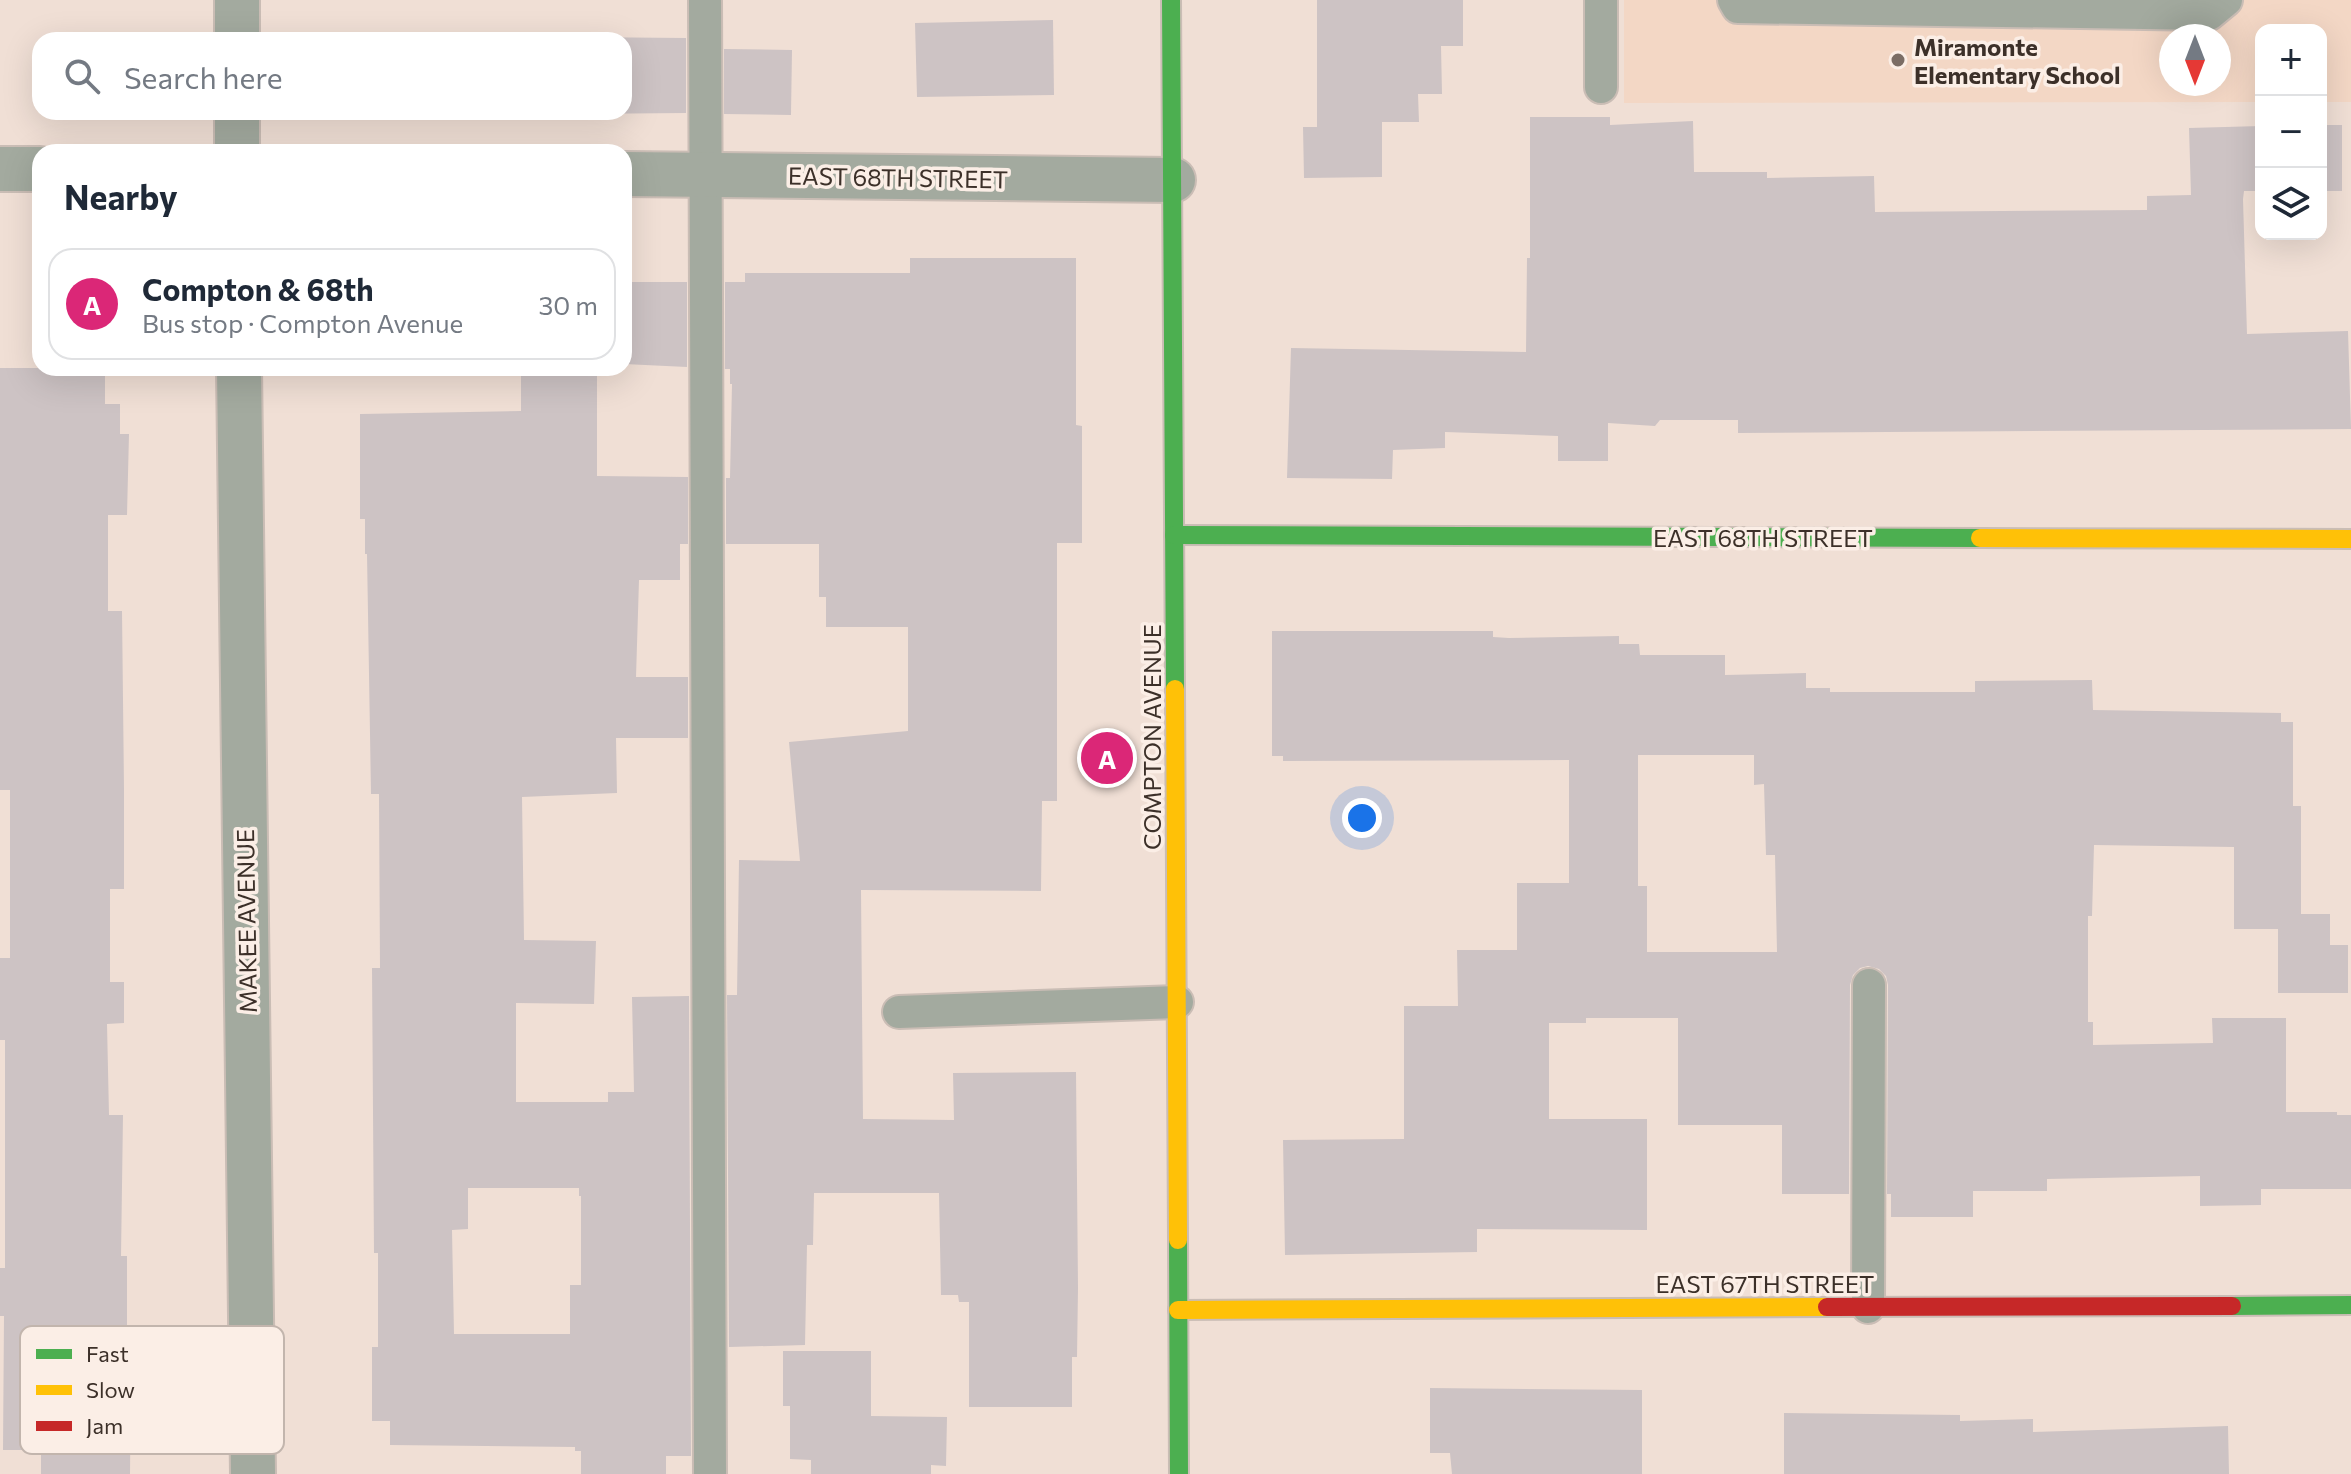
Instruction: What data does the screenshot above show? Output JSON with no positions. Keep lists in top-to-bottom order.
{
  "streets": {
    "street": [
      "EAST 68TH STREET",
      "COMPTON AVENUE",
      "MAKEE AVENUE",
      "EAST 67TH STREET"
    ]
  },
  "crossings": [
    ["EAST 68TH STREET", "COMPTON AVENUE"],
    ["COMPTON AVENUE", "EAST 67TH STREET"]
  ],
  "places": ["Miramonte Elementary School"],
  "legend": ["Fast", "Slow", "Jam"],
  "north": "bottom",
  "page": {
    "map_buttons": ["+", "−"],
    "search": "Search here",
    "heading": "Nearby",
    "list": [
      {
        "mark": "A",
        "name": "Compton & 68th",
        "note": "Bus stop · Compton Avenue",
        "value": "30 m"
      }
    ],
    "pins": "A"
  }
}
